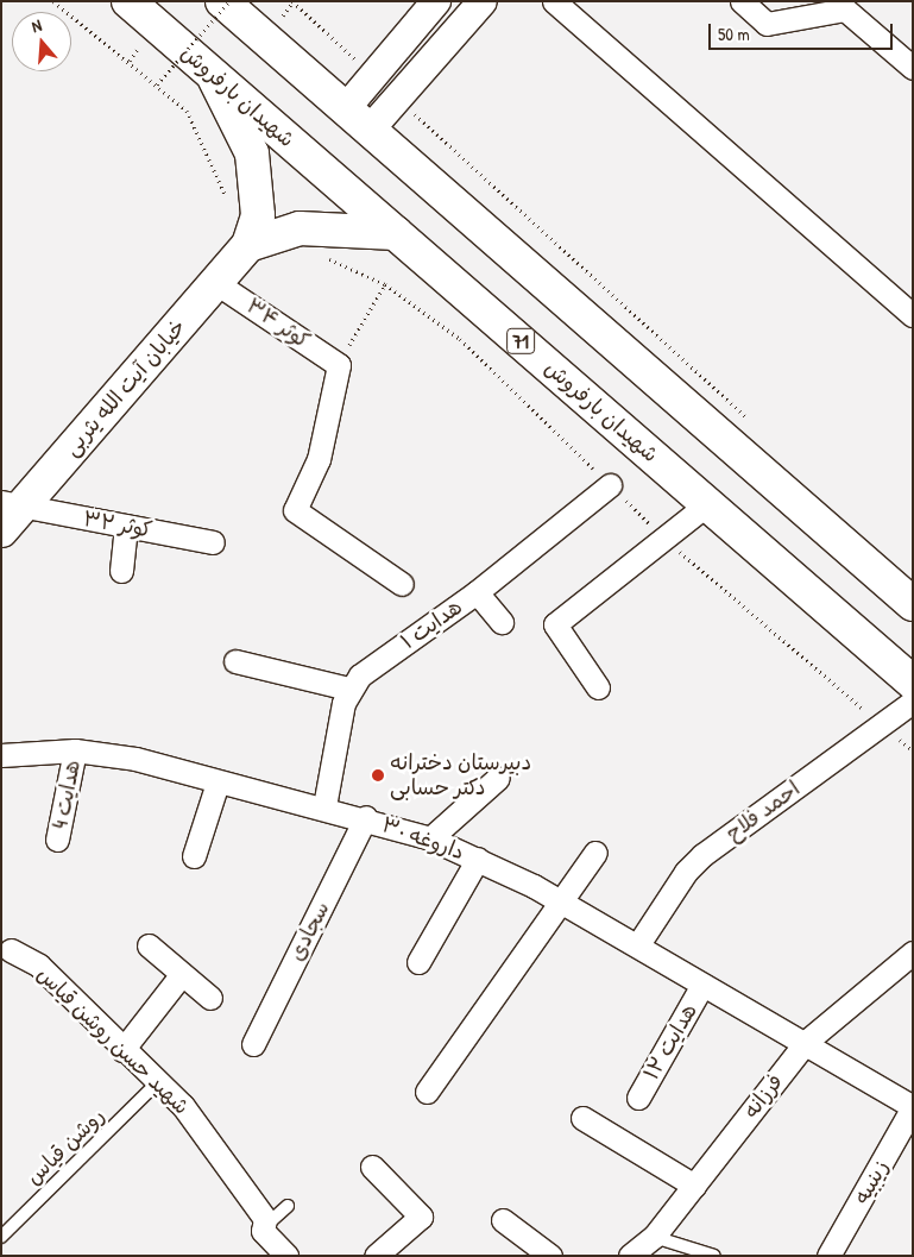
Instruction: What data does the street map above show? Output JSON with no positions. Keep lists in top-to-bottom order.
{
  "streets": {
    "main road": ["شهیدان بارفروش", "71", "خیابان آیت الله یثربی"],
    "street": [
      "کوثر ۳۴",
      "کوثر ۳۲",
      "هدایت ۱",
      "هدایت 4",
      "احمد فلاح",
      "داروغه ۳۰",
      "سجادی",
      "شهید حسن روشن قیاس",
      "هدایت ۱۲",
      "فرزانه",
      "زینبیه"
    ],
    "lane": ["روشن قیاس"]
  },
  "crossings": [
    ["کوثر ۳۴", "خیابان آیت الله یثربی"],
    ["خیابان آیت الله یثربی", "کوثر ۳۲"],
    ["هدایت 4", "داروغه ۳۰"],
    ["احمد فلاح", "داروغه ۳۰"],
    ["داروغه ۳۰", "سجادی"],
    ["داروغه ۳۰", "هدایت ۱۲"],
    ["داروغه ۳۰", "فرزانه"],
    ["داروغه ۳۰", "زینبیه"],
    ["شهید حسن روشن قیاس", "روشن قیاس"]
  ],
  "places": ["دبیرستان دخترانه دکتر حسابی"],
  "scale_bar": "50 m",
  "north": "top"
}
